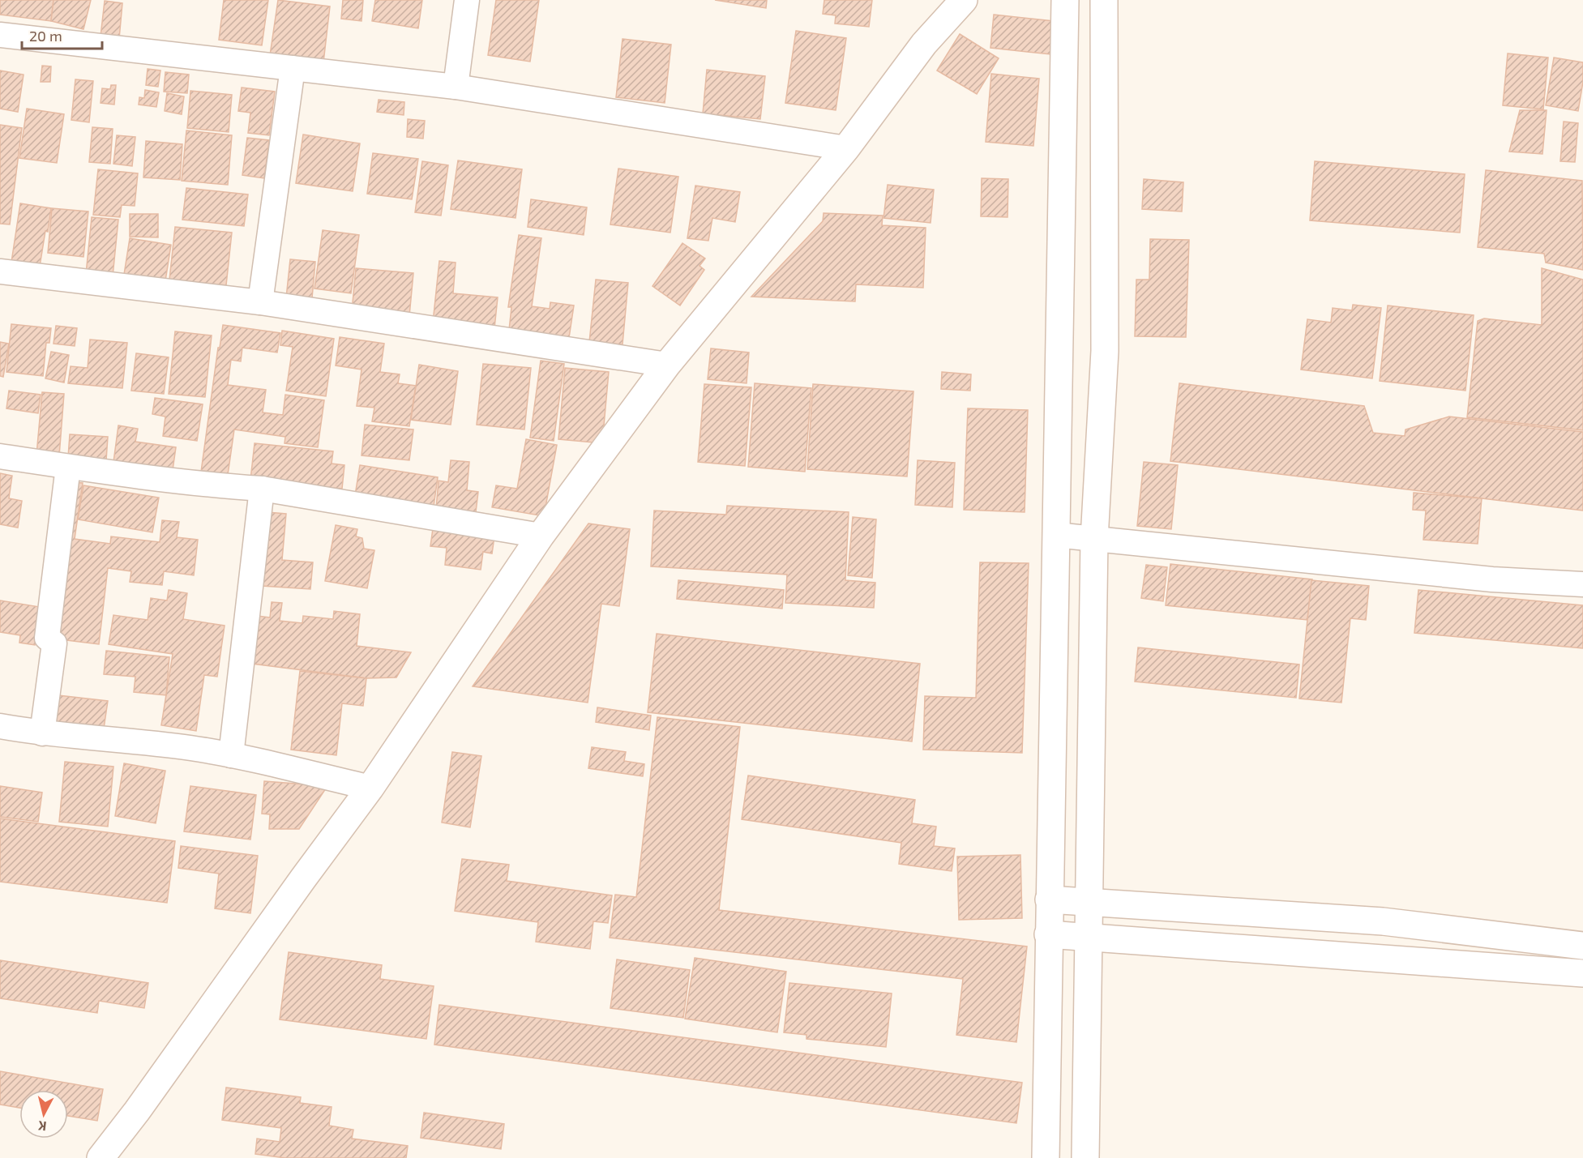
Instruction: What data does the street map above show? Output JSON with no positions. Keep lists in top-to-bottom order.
{
  "scale_bar": "20 m",
  "north": "bottom"
}
